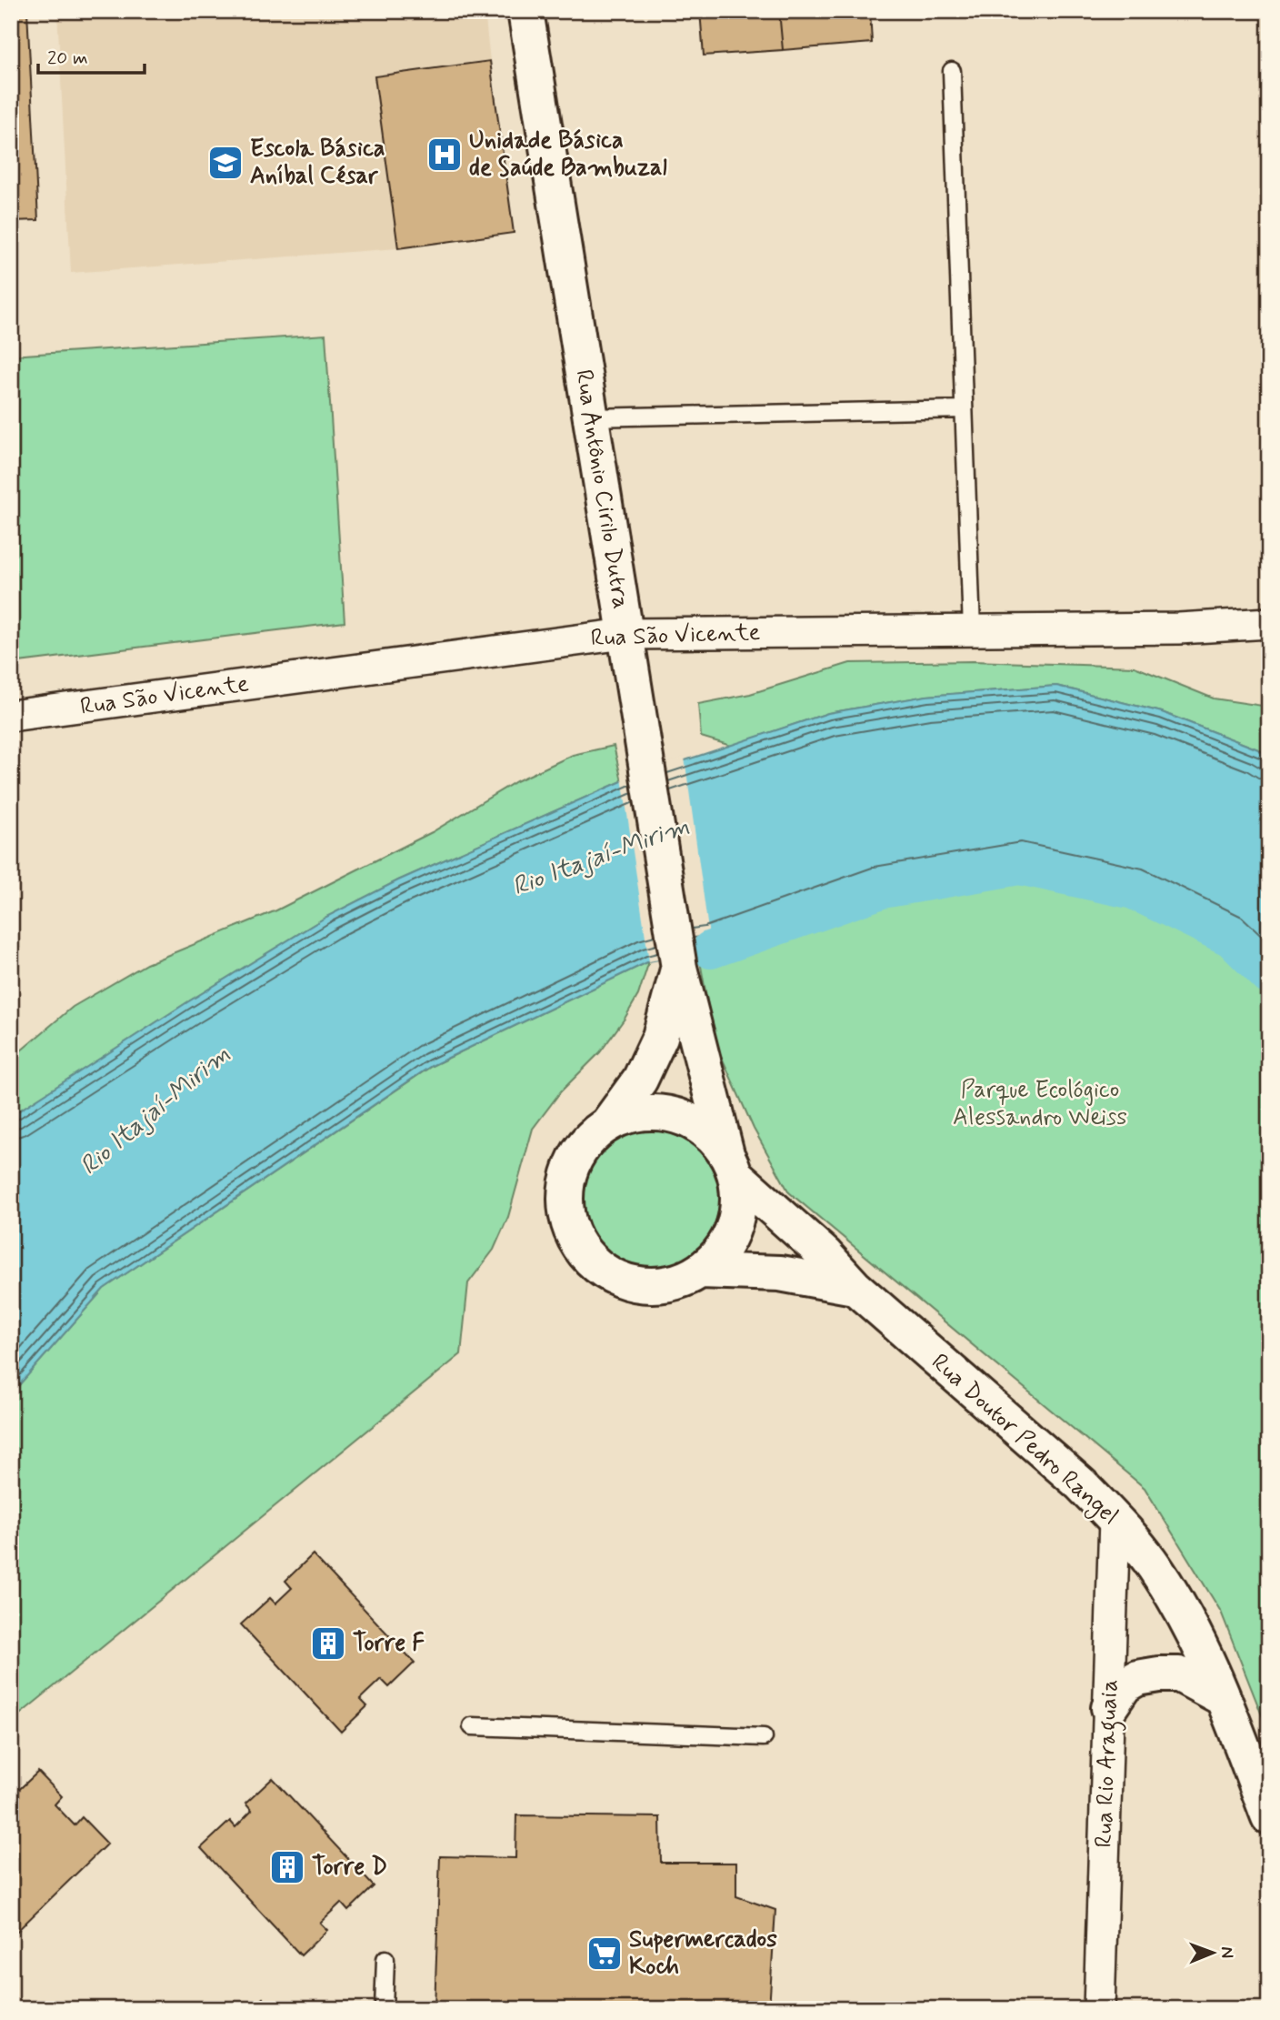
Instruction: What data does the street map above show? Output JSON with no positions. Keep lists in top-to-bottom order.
{
  "streets": {
    "main road": ["Rua Antônio Cirilo Dutra", "Rua Doutor Pedro Rangel"],
    "street": ["Rua São Vicente", "Rua Rio Araguaia"]
  },
  "crossings": [
    ["Rua Antônio Cirilo Dutra", "Rua São Vicente"],
    ["Rua Antônio Cirilo Dutra", "Rua Doutor Pedro Rangel"],
    ["Rua Doutor Pedro Rangel", "Rua Rio Araguaia"]
  ],
  "water": ["Rio Itajaí-Mirim"],
  "parks": ["Parque Ecológico Alessandro Weiss"],
  "places": {
    "hospital": ["Unidade Básica de Saúde Bambuzal"],
    "school or university": ["Escola Básica Aníbal César"],
    "building": ["Torre F", "Torre D"],
    "supermarket": ["Supermercados Koch"]
  },
  "scale_bar": "20 m",
  "north": "right"
}
